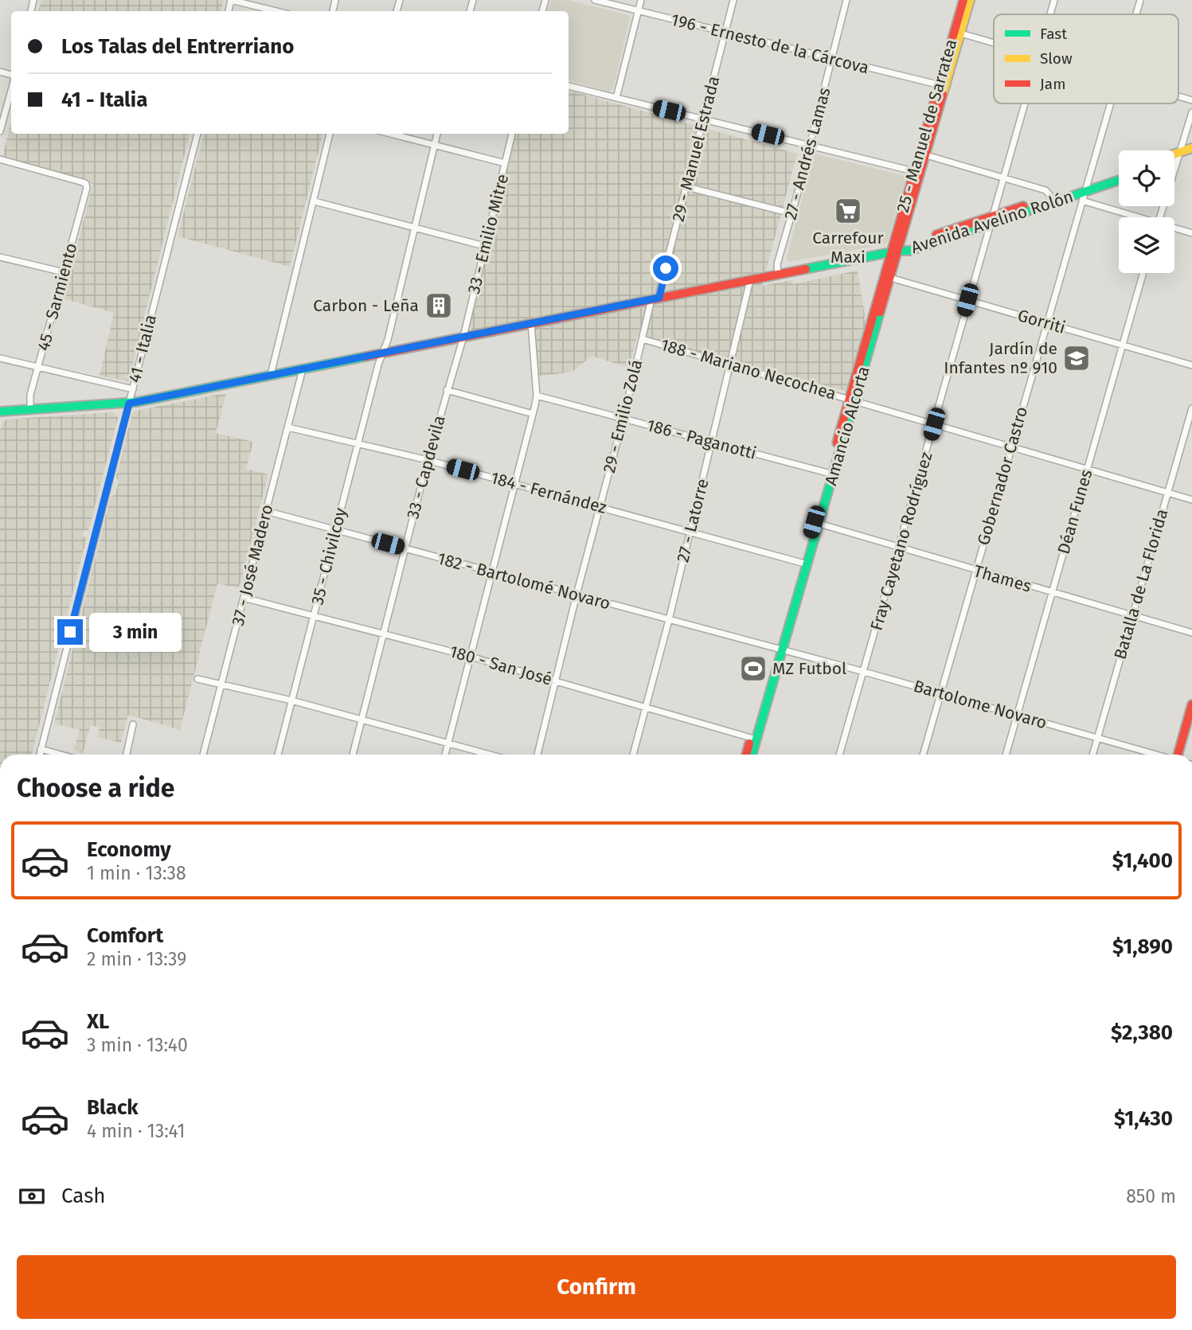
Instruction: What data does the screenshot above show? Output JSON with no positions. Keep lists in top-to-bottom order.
{
  "streets": {
    "main road": ["25 - Manuel de Sarratea", "Avenida Avelino Rolón", "Amancio Alcorta"],
    "street": [
      "196 - Ernesto de la Cárcova",
      "29 - Manuel Estrada",
      "27 - Andrés Lamas",
      "33 - Emilio Mitre",
      "45 - Sarmiento",
      "Gorriti",
      "41 - Italia",
      "188 - Mariano Necochea",
      "29 - Emilio Zolá",
      "186 - Paganotti",
      "33 - Capdevila",
      "Gobernador Castro",
      "184 - Fernández",
      "Déan Funes",
      "27 - Latorre",
      "Fray Cayetano Rodríguez",
      "35 - Chivilcoy",
      "37 - José Madero",
      "Thames",
      "182 - Bartolomé Novaro",
      "Batalla de La Florida",
      "180 - San José",
      "Bartolome Novaro"
    ]
  },
  "crossings": [
    ["196 - Ernesto de la Cárcova", "25 - Manuel de Sarratea"],
    ["196 - Ernesto de la Cárcova", "29 - Manuel Estrada"],
    ["196 - Ernesto de la Cárcova", "27 - Andrés Lamas"],
    ["25 - Manuel de Sarratea", "Avenida Avelino Rolón"],
    ["25 - Manuel de Sarratea", "Amancio Alcorta"],
    ["29 - Manuel Estrada", "Avenida Avelino Rolón"],
    ["29 - Manuel Estrada", "29 - Emilio Zolá"],
    ["27 - Andrés Lamas", "Avenida Avelino Rolón"],
    ["Avenida Avelino Rolón", "33 - Emilio Mitre"],
    ["Avenida Avelino Rolón", "45 - Sarmiento"],
    ["Avenida Avelino Rolón", "41 - Italia"],
    ["Avenida Avelino Rolón", "29 - Emilio Zolá"],
    ["Avenida Avelino Rolón", "Amancio Alcorta"],
    ["Avenida Avelino Rolón", "33 - Capdevila"],
    ["Avenida Avelino Rolón", "Gobernador Castro"],
    ["Avenida Avelino Rolón", "27 - Latorre"],
    ["Avenida Avelino Rolón", "Fray Cayetano Rodríguez"],
    ["Avenida Avelino Rolón", "35 - Chivilcoy"],
    ["Avenida Avelino Rolón", "37 - José Madero"],
    ["33 - Emilio Mitre", "33 - Capdevila"],
    ["Gorriti", "Amancio Alcorta"],
    ["Gorriti", "Gobernador Castro"],
    ["Gorriti", "Déan Funes"],
    ["Gorriti", "Fray Cayetano Rodríguez"],
    ["188 - Mariano Necochea", "29 - Emilio Zolá"],
    ["188 - Mariano Necochea", "Amancio Alcorta"],
    ["188 - Mariano Necochea", "Gobernador Castro"],
    ["188 - Mariano Necochea", "Déan Funes"],
    ["188 - Mariano Necochea", "27 - Latorre"],
    ["188 - Mariano Necochea", "Fray Cayetano Rodríguez"],
    ["188 - Mariano Necochea", "Batalla de La Florida"],
    ["29 - Emilio Zolá", "186 - Paganotti"],
    ["29 - Emilio Zolá", "184 - Fernández"],
    ["29 - Emilio Zolá", "182 - Bartolomé Novaro"],
    ["29 - Emilio Zolá", "180 - San José"],
    ["186 - Paganotti", "27 - Latorre"],
    ["33 - Capdevila", "184 - Fernández"],
    ["33 - Capdevila", "182 - Bartolomé Novaro"],
    ["33 - Capdevila", "180 - San José"],
    ["Gobernador Castro", "Thames"],
    ["Gobernador Castro", "Bartolome Novaro"],
    ["184 - Fernández", "27 - Latorre"],
    ["184 - Fernández", "35 - Chivilcoy"],
    ["184 - Fernández", "37 - José Madero"],
    ["Déan Funes", "Thames"],
    ["Déan Funes", "Bartolome Novaro"],
    ["27 - Latorre", "182 - Bartolomé Novaro"],
    ["27 - Latorre", "180 - San José"],
    ["Fray Cayetano Rodríguez", "Thames"],
    ["Fray Cayetano Rodríguez", "Bartolome Novaro"],
    ["35 - Chivilcoy", "182 - Bartolomé Novaro"],
    ["35 - Chivilcoy", "180 - San José"],
    ["37 - José Madero", "182 - Bartolomé Novaro"],
    ["37 - José Madero", "180 - San José"],
    ["Thames", "Batalla de La Florida"],
    ["182 - Bartolomé Novaro", "Bartolome Novaro"],
    ["Batalla de La Florida", "Bartolome Novaro"]
  ],
  "places": {
    "supermarket": ["Carrefour Maxi"],
    "building": ["Carbon - Leña"],
    "school or university": ["Jardín de Infantes nº 910"],
    "sports": ["MZ Futbol"]
  },
  "legend": ["Fast", "Slow", "Jam"],
  "page": {
    "banner": ["Los Talas del Entrerriano", "41 - Italia"],
    "bubble": "3 min",
    "heading": "Choose a ride",
    "list": [
      {
        "name": "Economy",
        "note": "1 min · 13:38",
        "value": "$1,400"
      },
      {
        "name": "Comfort",
        "note": "2 min · 13:39",
        "value": "$1,890"
      },
      {
        "name": "XL",
        "note": "3 min · 13:40",
        "value": "$2,380"
      },
      {
        "name": "Black",
        "note": "4 min · 13:41",
        "value": "$1,430"
      }
    ],
    "pay": ["Cash", "850 m"],
    "buttons": "Confirm"
  }
}
